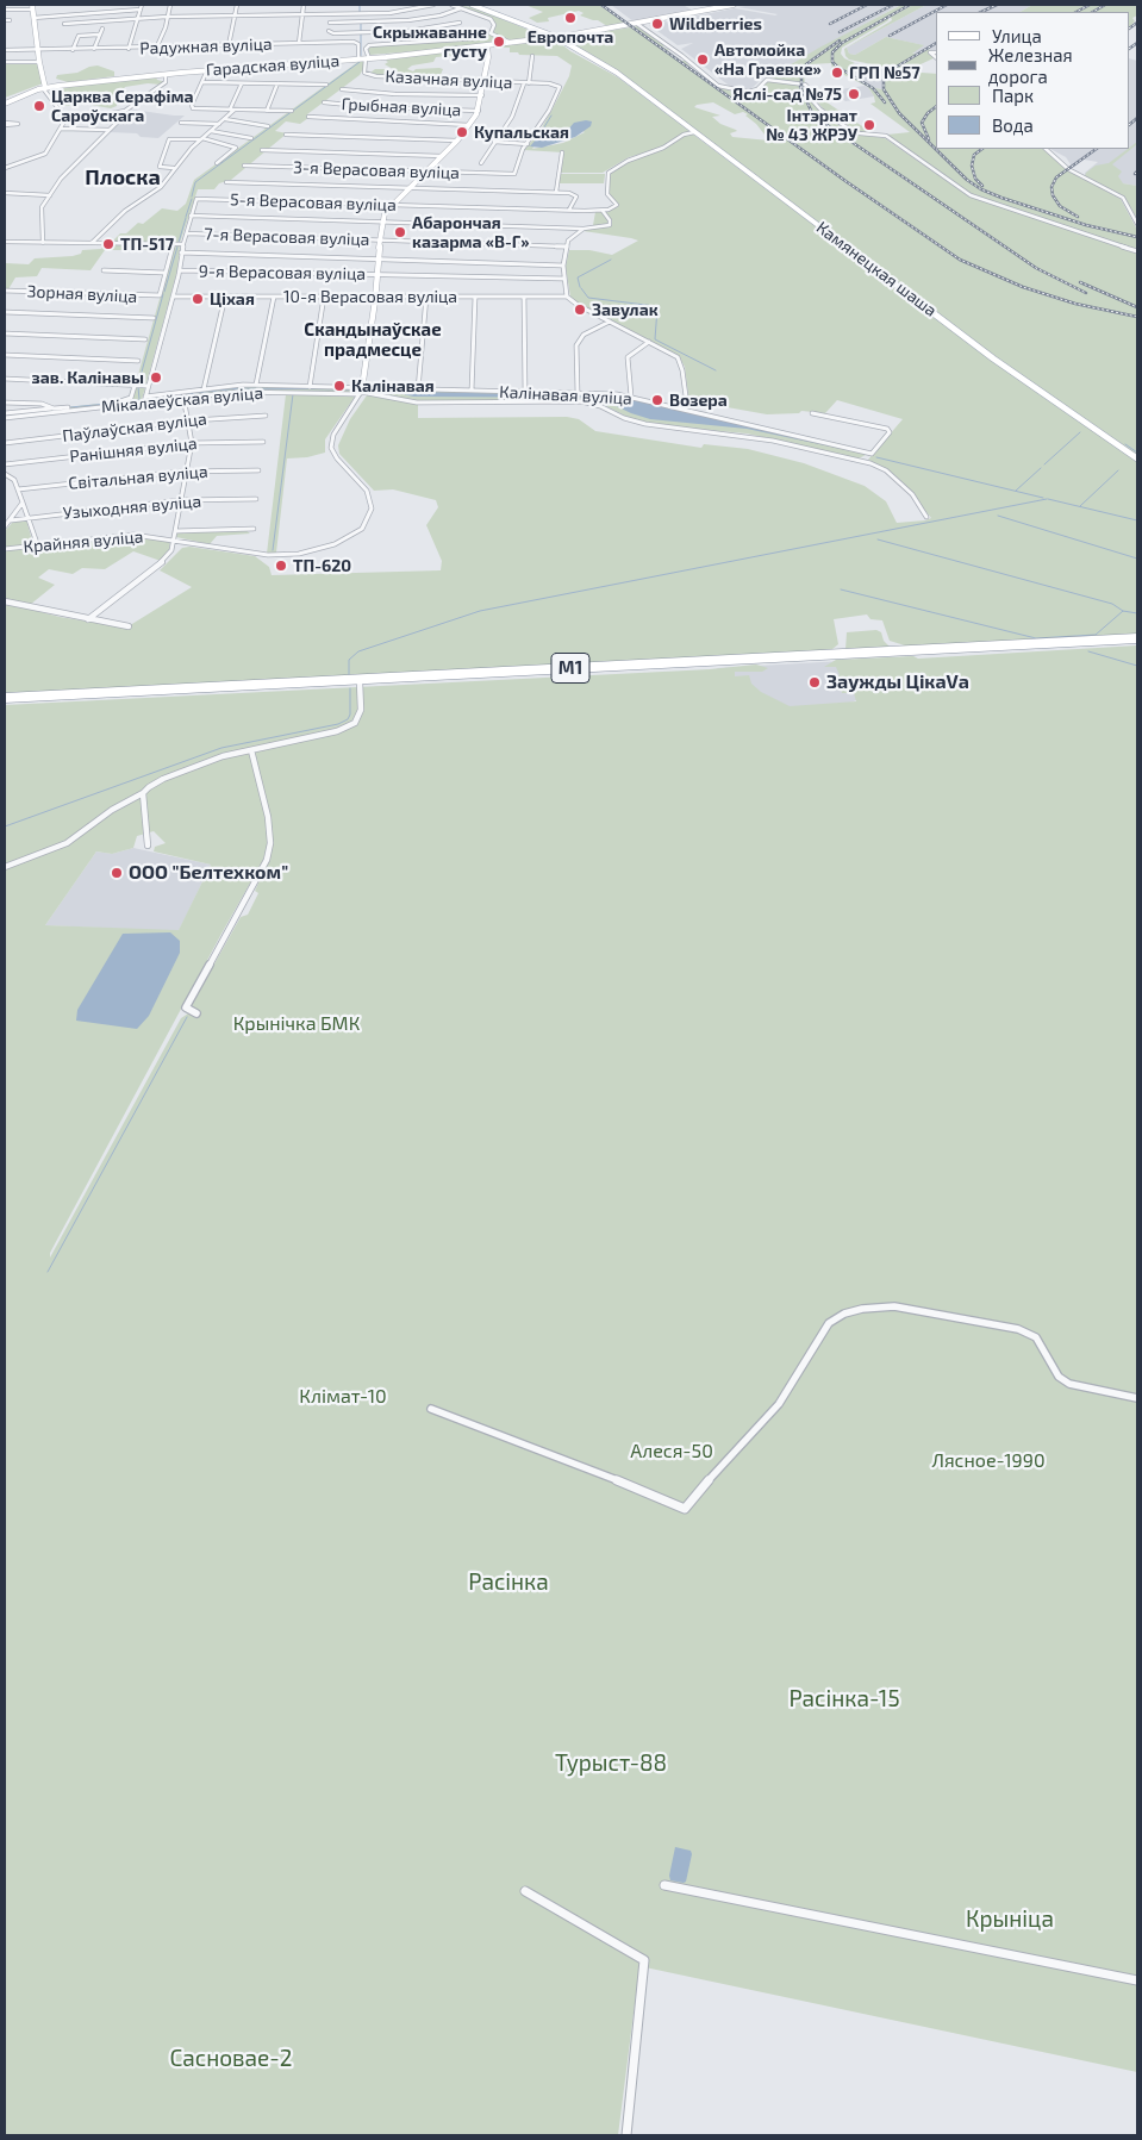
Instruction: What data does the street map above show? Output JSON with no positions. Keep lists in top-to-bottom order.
{
  "streets": {
    "highway": ["М1"],
    "main road": ["Камянецкая шаша"],
    "street": [
      "Радужная вуліца",
      "Гарадская вуліца",
      "Казачная вуліца",
      "Грыбная вуліца",
      "3-я Верасовая вуліца",
      "5-я Верасовая вуліца",
      "7-я Верасовая вуліца",
      "9-я Верасовая вуліца",
      "Зорная вуліца",
      "10-я Верасовая вуліца",
      "Калінавая вуліца",
      "Мікалаеўская вуліца",
      "Паўлаўская вуліца",
      "Ранішняя вуліца",
      "Світальная вуліца",
      "Узыходняя вуліца",
      "Крайняя вуліца"
    ]
  },
  "crossings": [
    ["Радужная вуліца", "Гарадская вуліца"],
    ["Гарадская вуліца", "Казачная вуліца"],
    ["Гарадская вуліца", "Камянецкая шаша"],
    ["Казачная вуліца", "3-я Верасовая вуліца"],
    ["Калінавая вуліца", "Мікалаеўская вуліца"],
    ["Калінавая вуліца", "Крайняя вуліца"],
    ["Мікалаеўская вуліца", "Крайняя вуліца"]
  ],
  "districts": ["Плоска", "Скандынаўскае прадмесце"],
  "parks": [
    "Крынічка БМК",
    "Клімат-10",
    "Алеся-50",
    "Лясное-1990",
    "Расінка",
    "Расінка-15",
    "Турыст-88",
    "Крыніца",
    "Сасновае-2"
  ],
  "places": [
    "Европочта",
    "Wildberries",
    "Скрыжаванне густу",
    "Автомойка «На Граевке»",
    "ГРП №57",
    "Яслі-сад №75",
    "Царква Серафіма Сароўскага",
    "Інтэрнат № 43 ЖРЭУ",
    "Купальская",
    "Абарончая казарма «В-Г»",
    "ТП-517",
    "Ціхая",
    "Завулак",
    "зав. Калінавы",
    "Калінавая",
    "Возера",
    "ТП-620",
    "Заужды ЦікаVа",
    "ООО \"Белтехком\""
  ],
  "legend": [
    "Улица",
    "Железная дорога",
    "Парк",
    "Вода"
  ]
}
